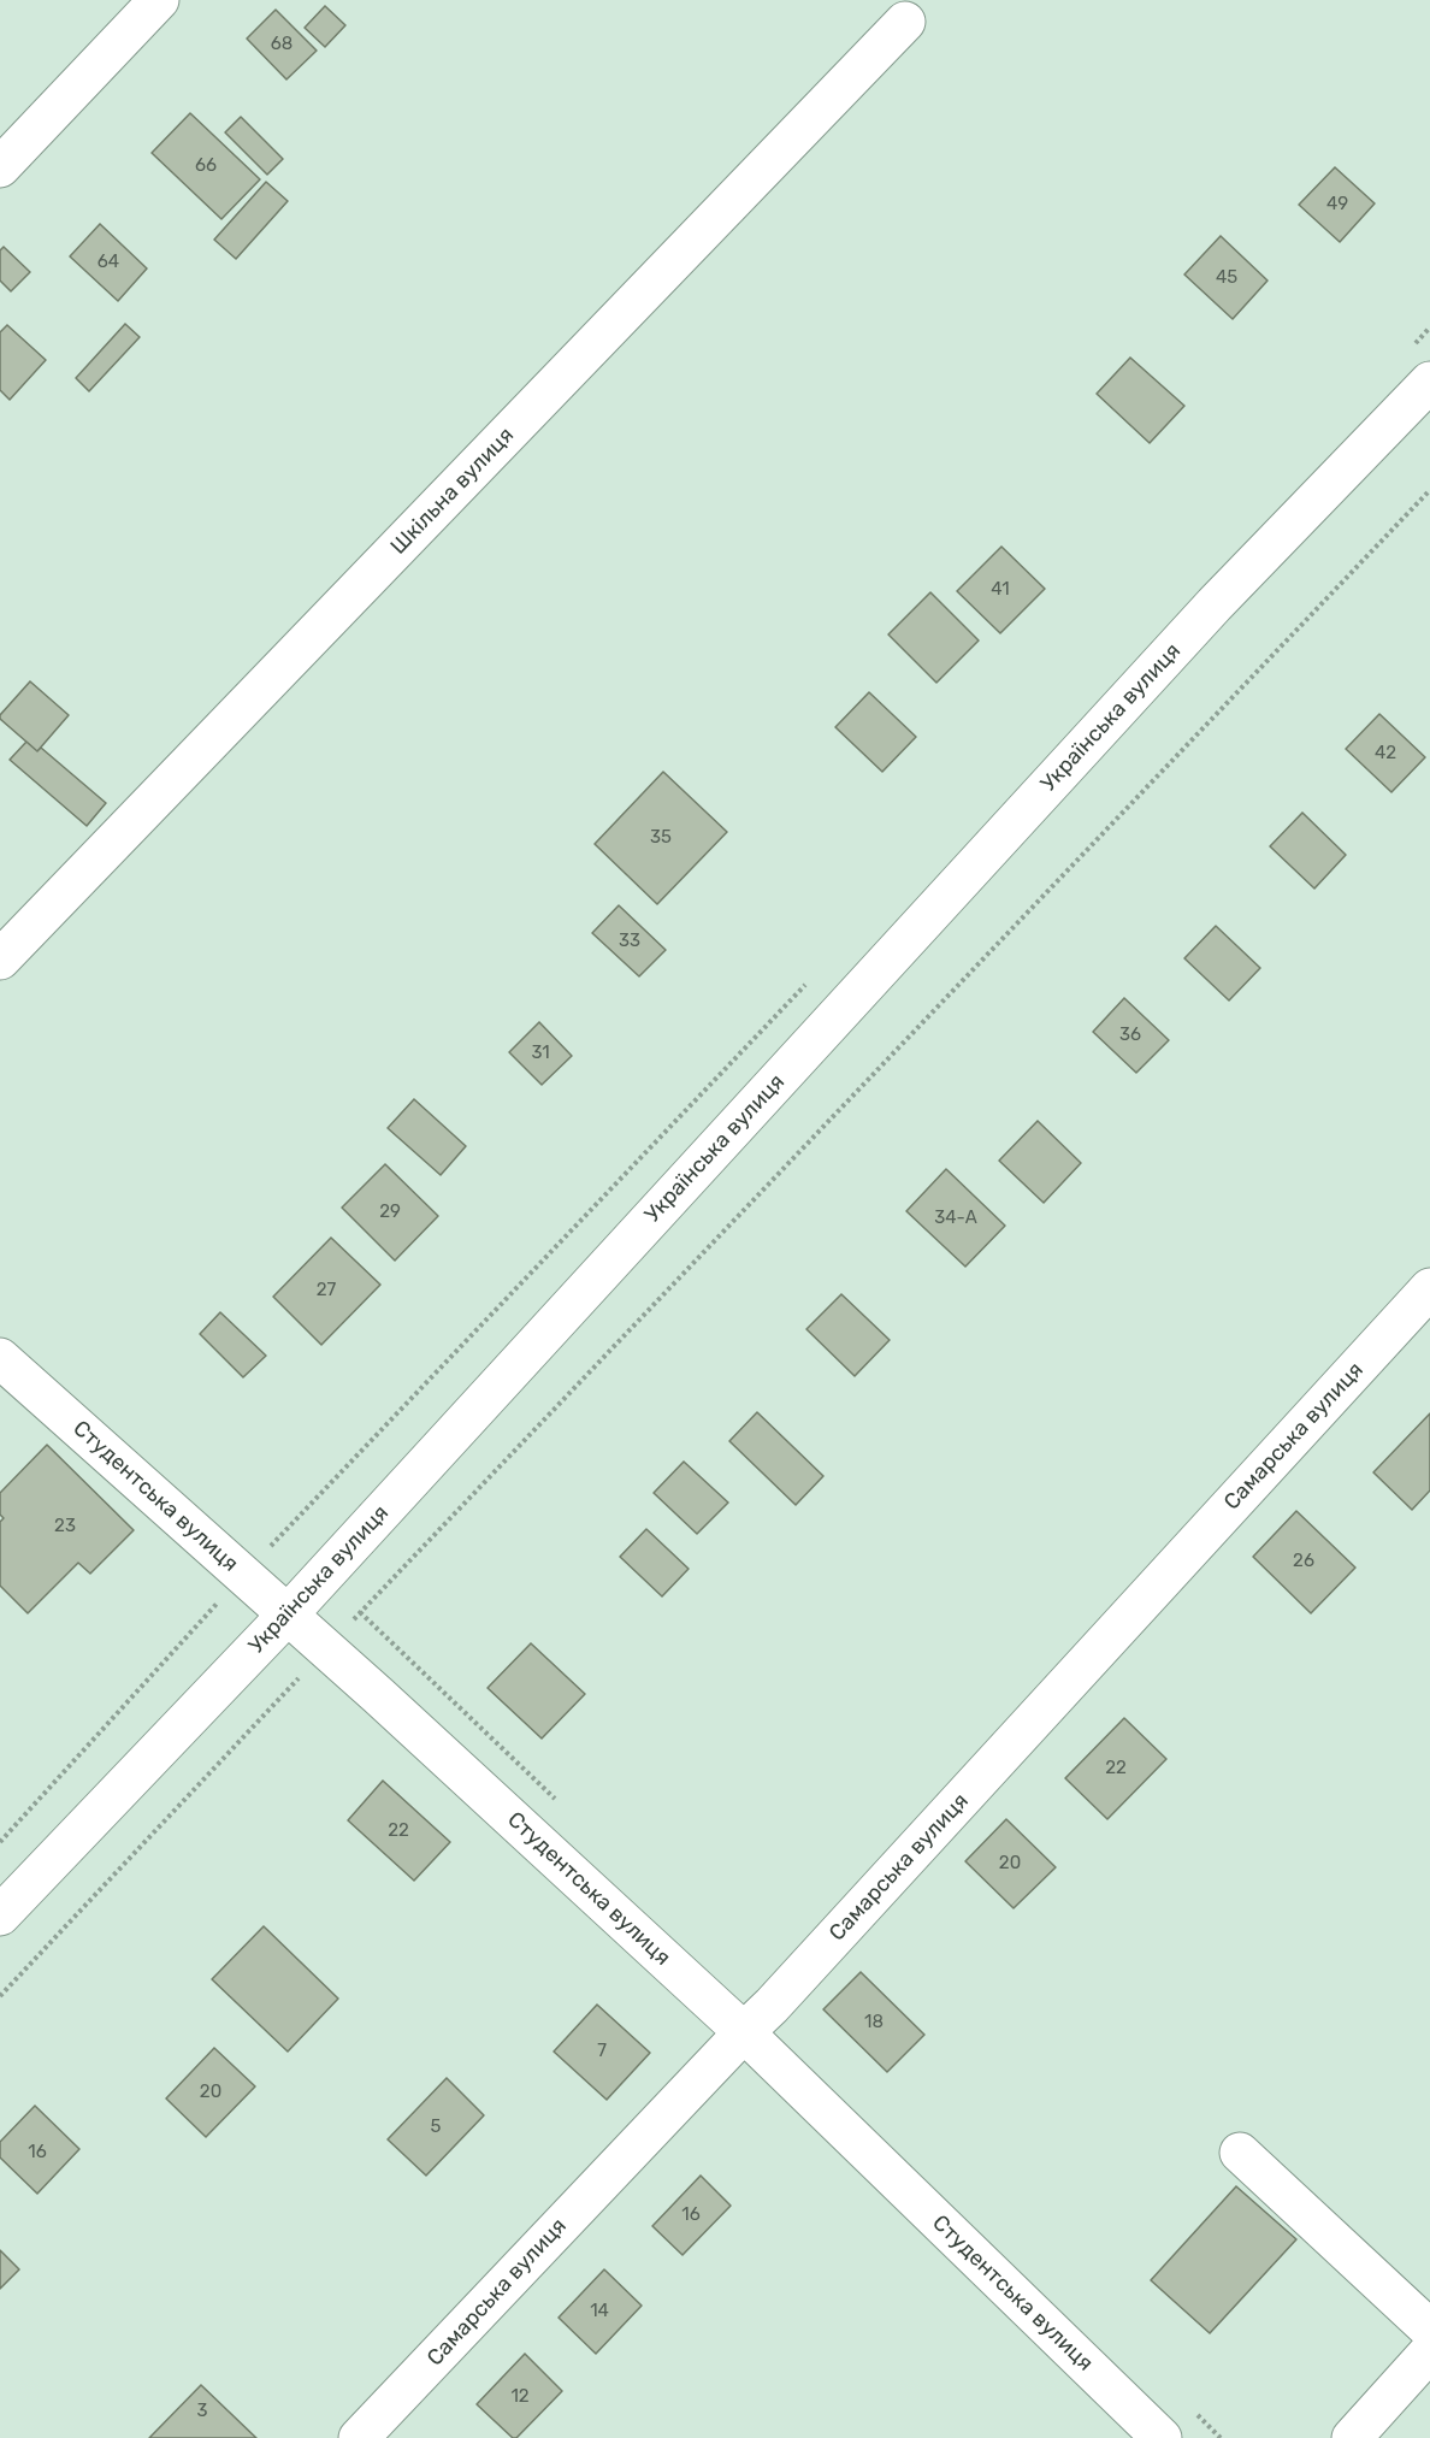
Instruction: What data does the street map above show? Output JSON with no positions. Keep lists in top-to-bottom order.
{
  "streets": {
    "street": [
      "Шкільна вулиця",
      "Українська вулиця",
      "Самарська вулиця",
      "Студентська вулиця"
    ]
  },
  "crossings": [
    ["Українська вулиця", "Студентська вулиця"],
    ["Самарська вулиця", "Студентська вулиця"]
  ],
  "house_numbers": [
    "68",
    "66",
    "49",
    "64",
    "45",
    "41",
    "42",
    "35",
    "33",
    "36",
    "31",
    "29",
    "34-А",
    "27",
    "23",
    "26",
    "22",
    "22",
    "20",
    "18",
    "7",
    "20",
    "5",
    "16",
    "16",
    "14",
    "12",
    "3"
  ]
}
